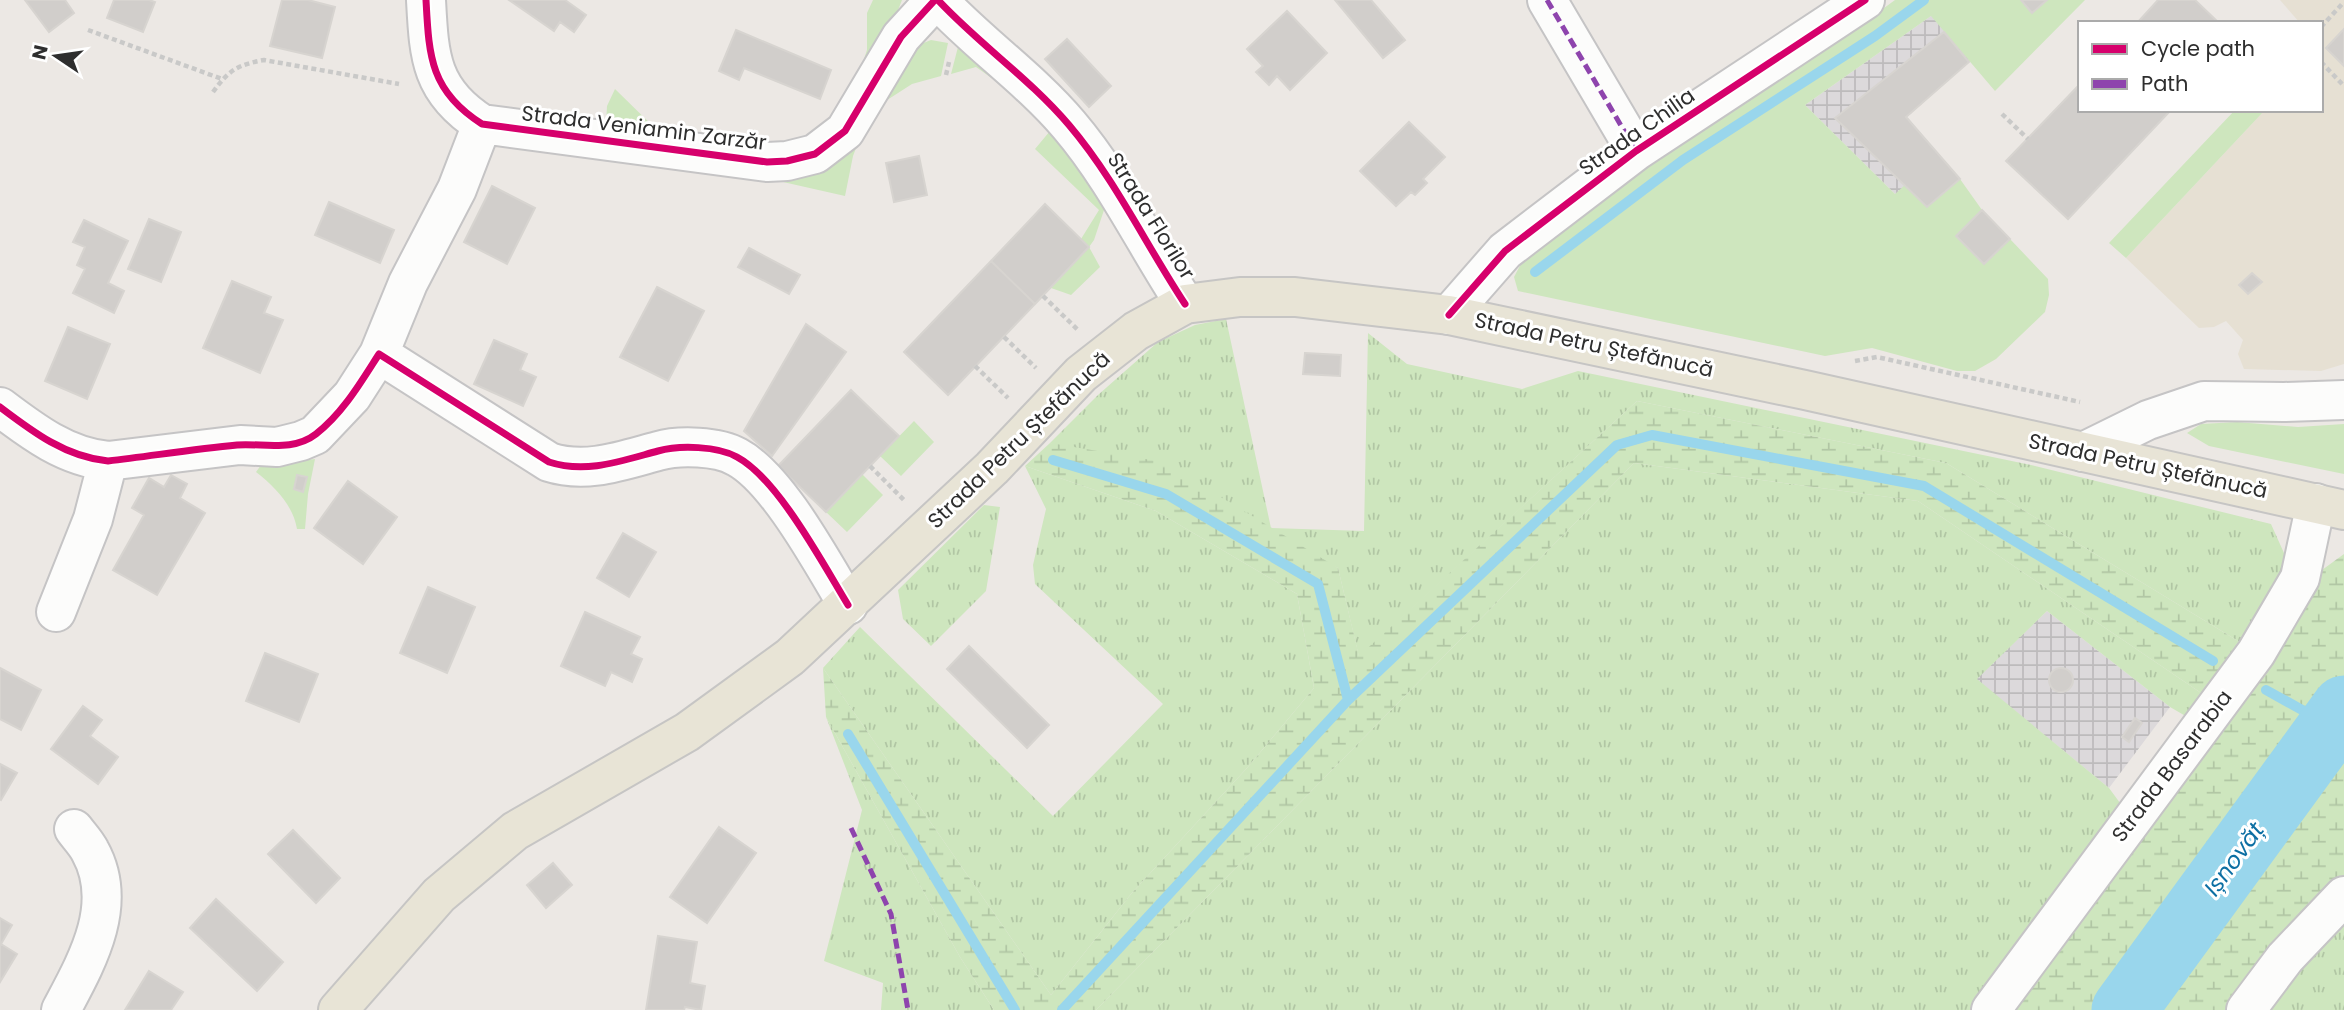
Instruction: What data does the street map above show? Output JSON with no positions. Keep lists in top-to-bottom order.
{
  "streets": {
    "main road": ["Strada Petru Ștefănucă"],
    "street": [
      "Strada Veniamin Zarzăr",
      "Strada Chilia",
      "Strada Florilor",
      "Strada Basarabia"
    ]
  },
  "crossings": [
    ["Strada Veniamin Zarzăr", "Strada Florilor"],
    ["Strada Chilia", "Strada Petru Ștefănucă"],
    ["Strada Florilor", "Strada Petru Ștefănucă"],
    ["Strada Petru Ștefănucă", "Strada Basarabia"]
  ],
  "water": ["Ișnovăț"],
  "legend": ["Cycle path", "Path"],
  "north": "left"
}
